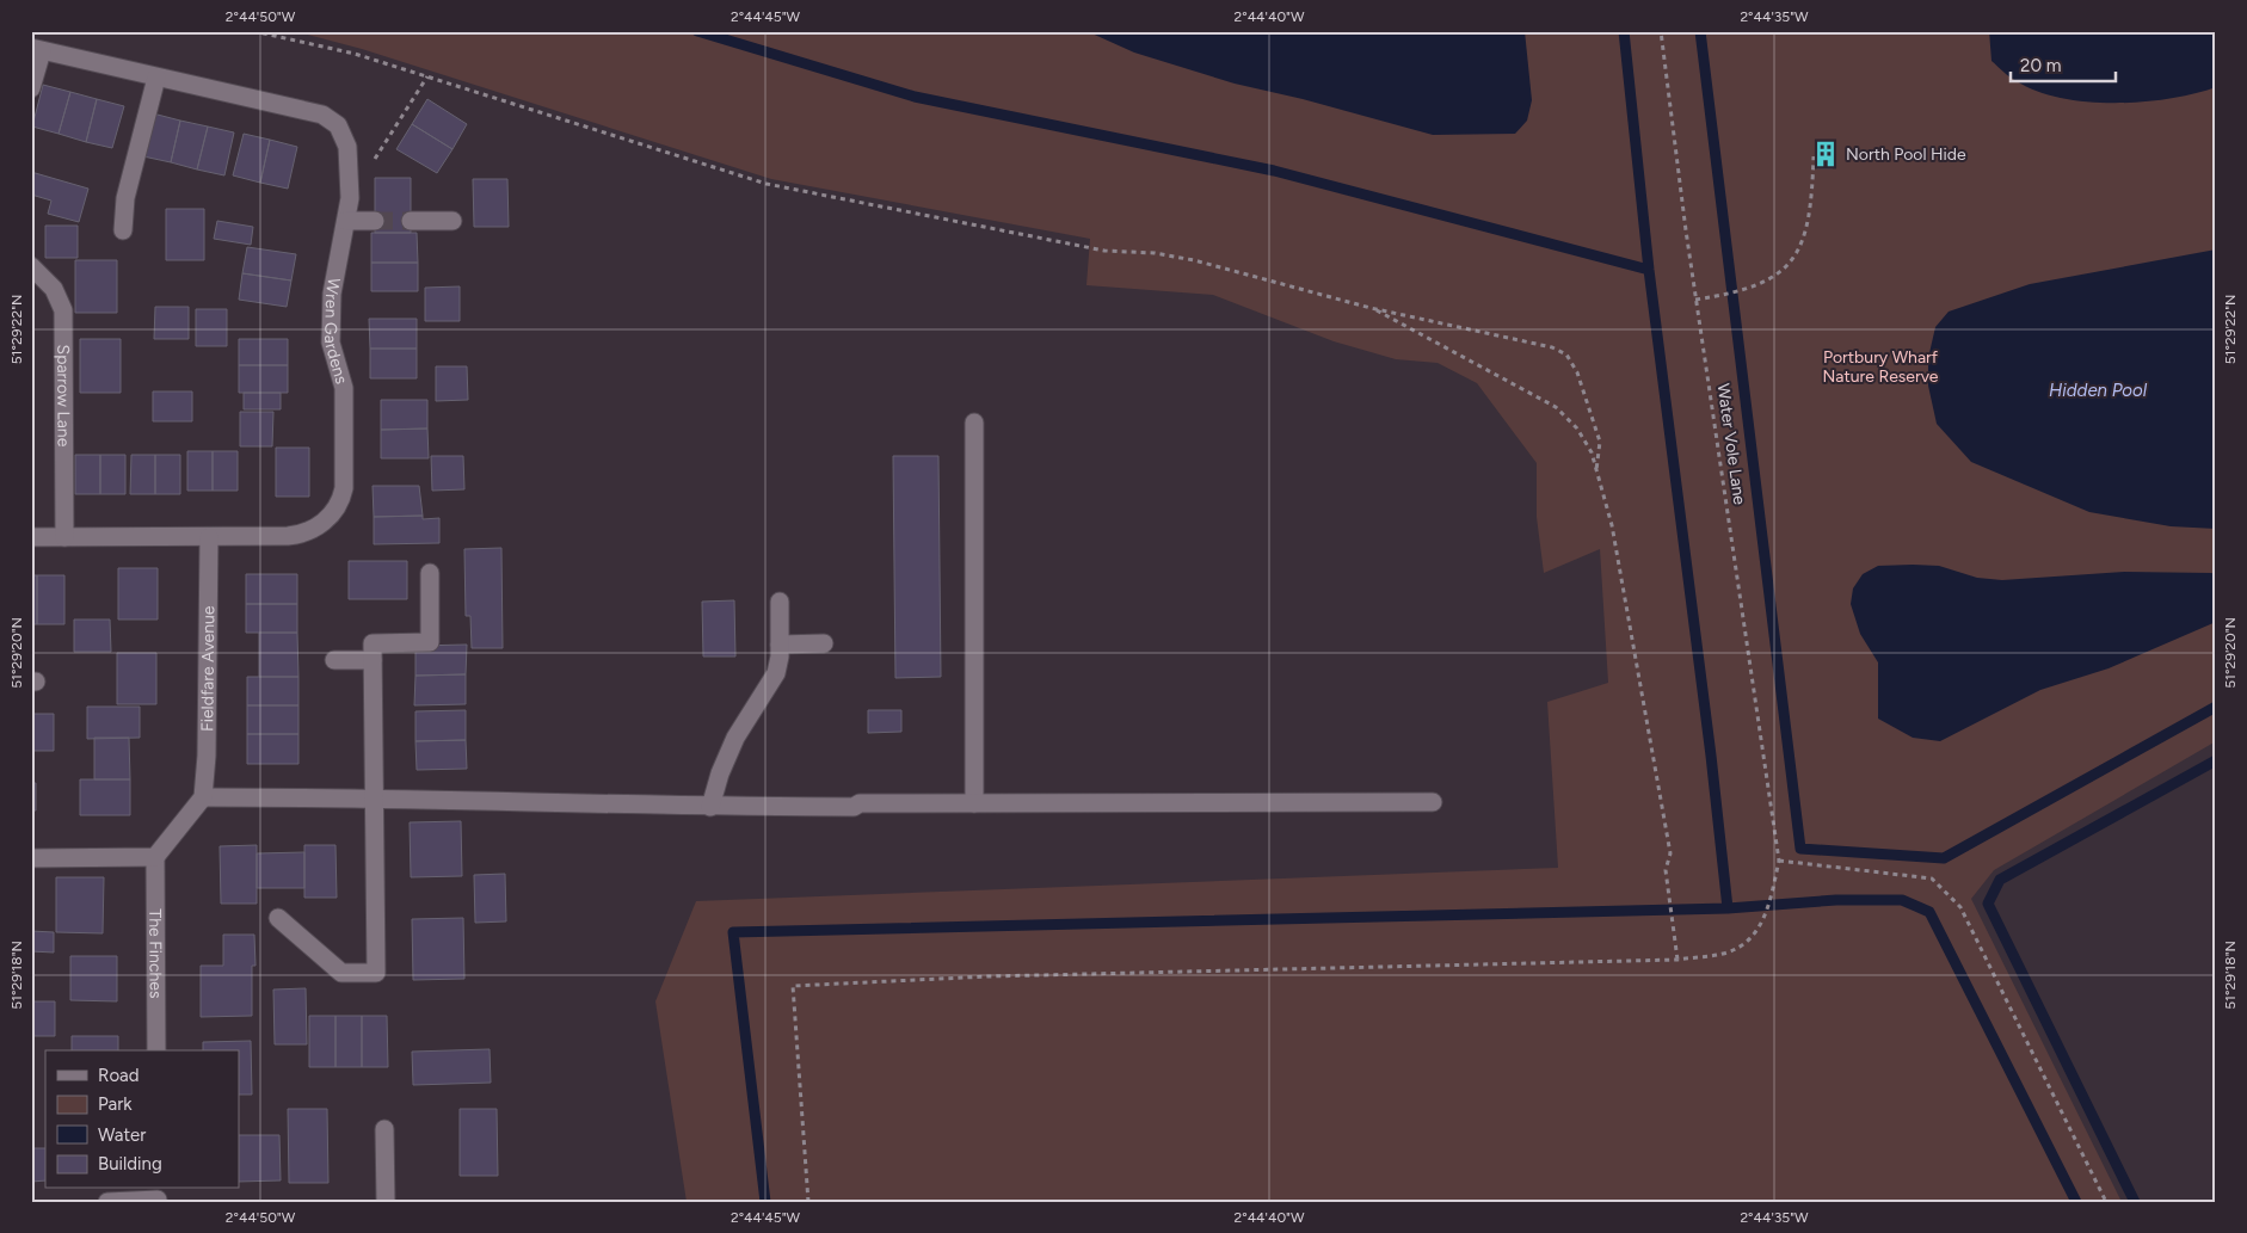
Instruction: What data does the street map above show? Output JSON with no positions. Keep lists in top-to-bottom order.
{
  "streets": {
    "street": [
      "Wren Gardens",
      "Sparrow Lane",
      "Fieldfare Avenue",
      "The Finches"
    ],
    "path": ["Water Vole Lane"]
  },
  "crossings": [
    ["Wren Gardens", "Sparrow Lane"],
    ["Wren Gardens", "Fieldfare Avenue"]
  ],
  "water": ["Hidden Pool"],
  "parks": ["Portbury Wharf Nature Reserve"],
  "places": {
    "building": ["North Pool Hide"]
  },
  "legend": [
    "Road",
    "Park",
    "Water",
    "Building"
  ],
  "scale_bar": "20 m",
  "coordinates": [
    "2°44'50\"W",
    "2°44'45\"W",
    "2°44'40\"W",
    "2°44'35\"W",
    "51°29'22\"N",
    "51°29'20\"N",
    "51°29'18\"N"
  ]
}
